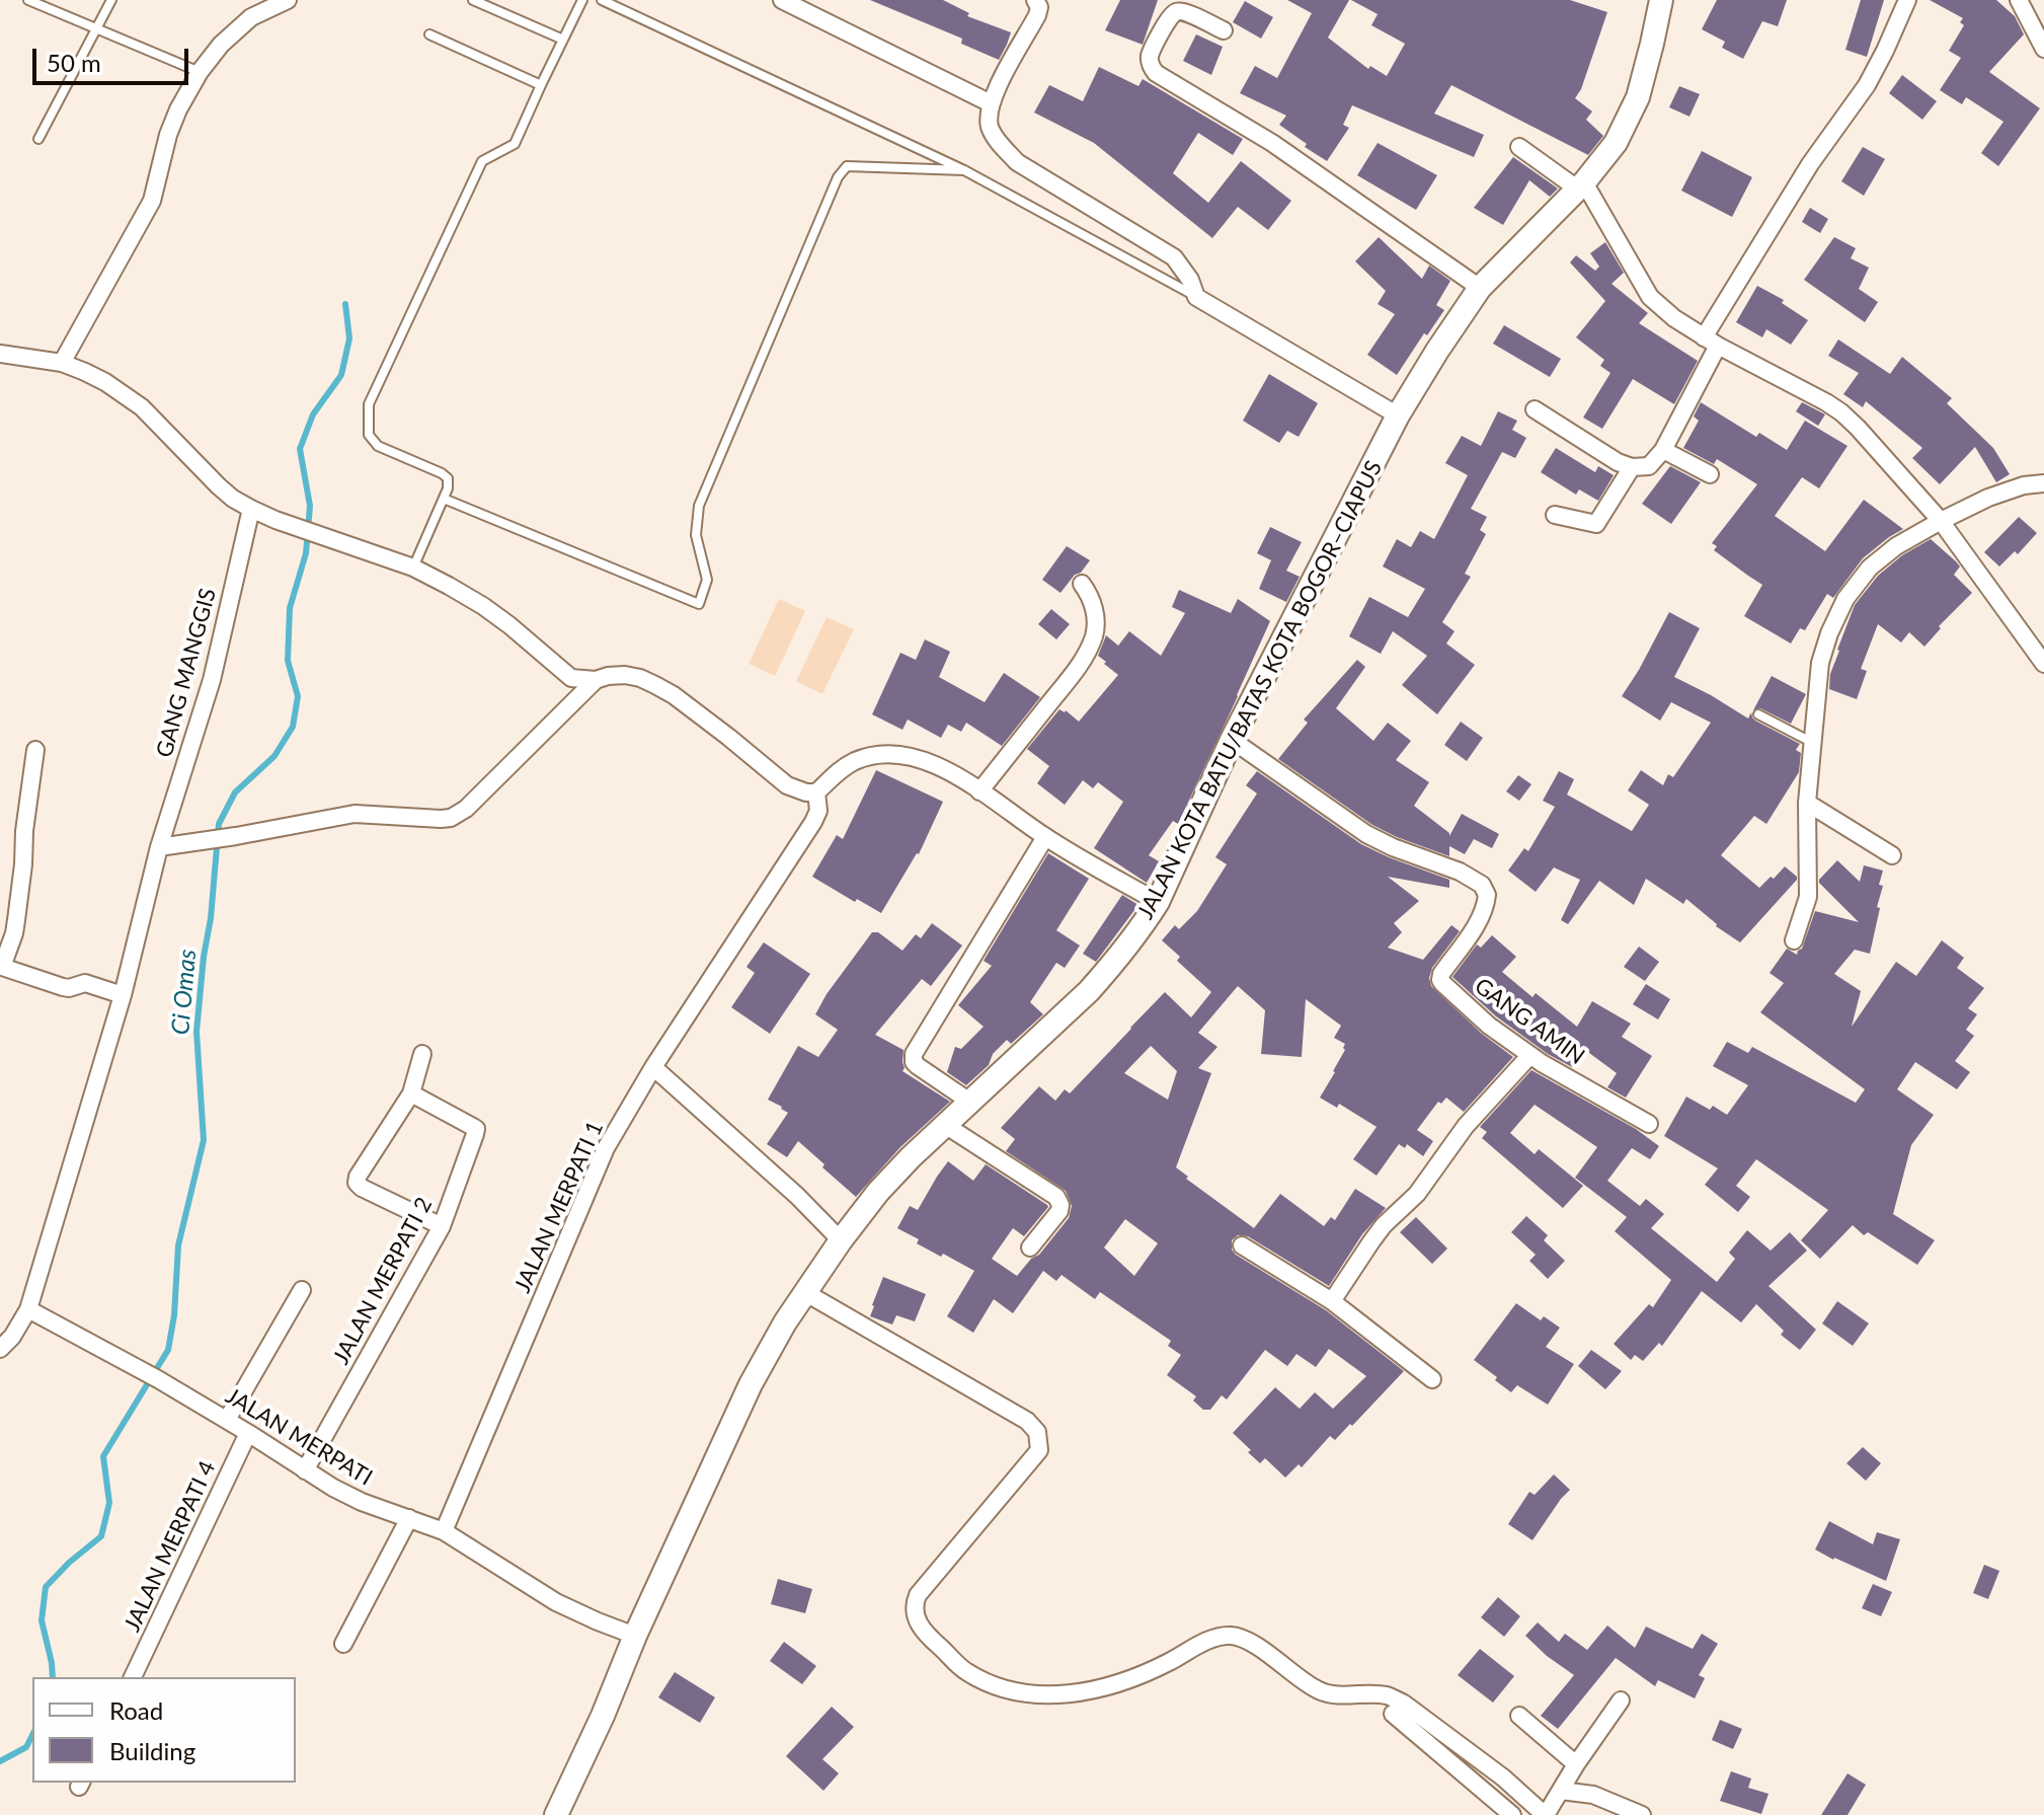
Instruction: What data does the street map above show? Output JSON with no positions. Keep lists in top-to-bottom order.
{
  "streets": {
    "main road": ["JALAN KOTA BATU/BATAS KOTA BOGOR–CIAPUS"],
    "street": [
      "GANG MANGGIS",
      "GANG AMIN",
      "JALAN MERPATI 1",
      "JALAN MERPATI 2",
      "JALAN MERPATI",
      "JALAN MERPATI 4"
    ]
  },
  "crossings": [
    ["GANG MANGGIS", "JALAN MERPATI"],
    ["JALAN KOTA BATU/BATAS KOTA BOGOR–CIAPUS", "GANG AMIN"],
    ["JALAN KOTA BATU/BATAS KOTA BOGOR–CIAPUS", "JALAN MERPATI"],
    ["JALAN MERPATI 1", "JALAN MERPATI"],
    ["JALAN MERPATI 2", "JALAN MERPATI"],
    ["JALAN MERPATI", "JALAN MERPATI 4"]
  ],
  "water": ["Ci Omas"],
  "legend": ["Road", "Building"],
  "scale_bar": "50 m"
}
